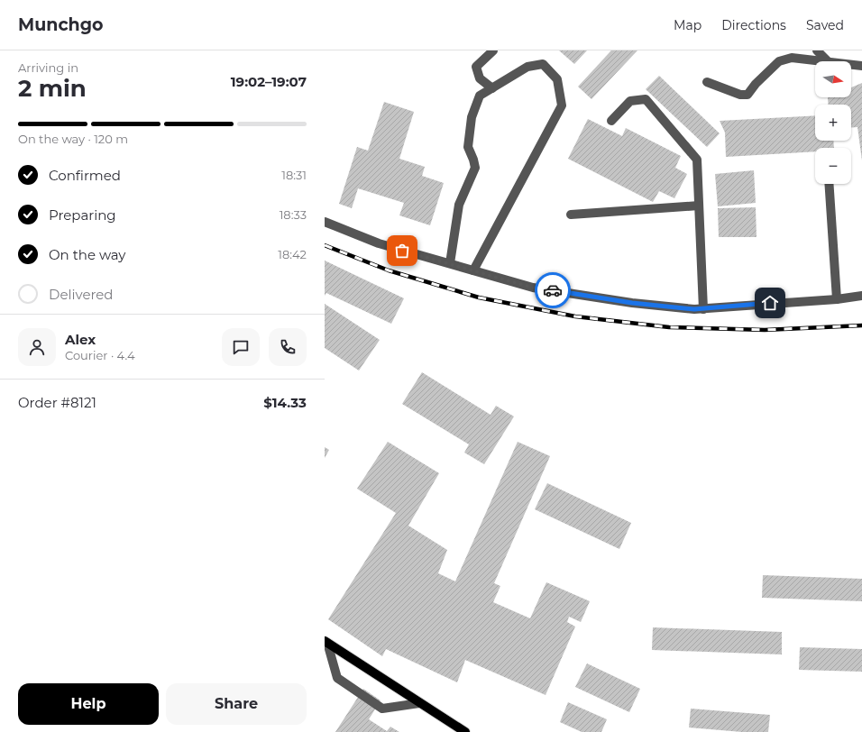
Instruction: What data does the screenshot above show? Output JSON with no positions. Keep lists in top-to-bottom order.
{
  "north": "right",
  "page": {
    "header": "Munchgo",
    "nav": ["Map", "Directions", "Saved"],
    "heading": ["2 min", "Arriving in", "19:02–19:07"],
    "panel": [
      "Alex",
      "Courier · 4.4",
      "Order #8121",
      "$14.33"
    ],
    "map_buttons": ["+", "−"],
    "bar": "On the way · 120 m",
    "list": [
      ["Confirmed", "18:31"],
      ["Preparing", "18:33"],
      ["On the way", "18:42"],
      "Delivered"
    ],
    "buttons": ["Help", "Share"]
  }
}
